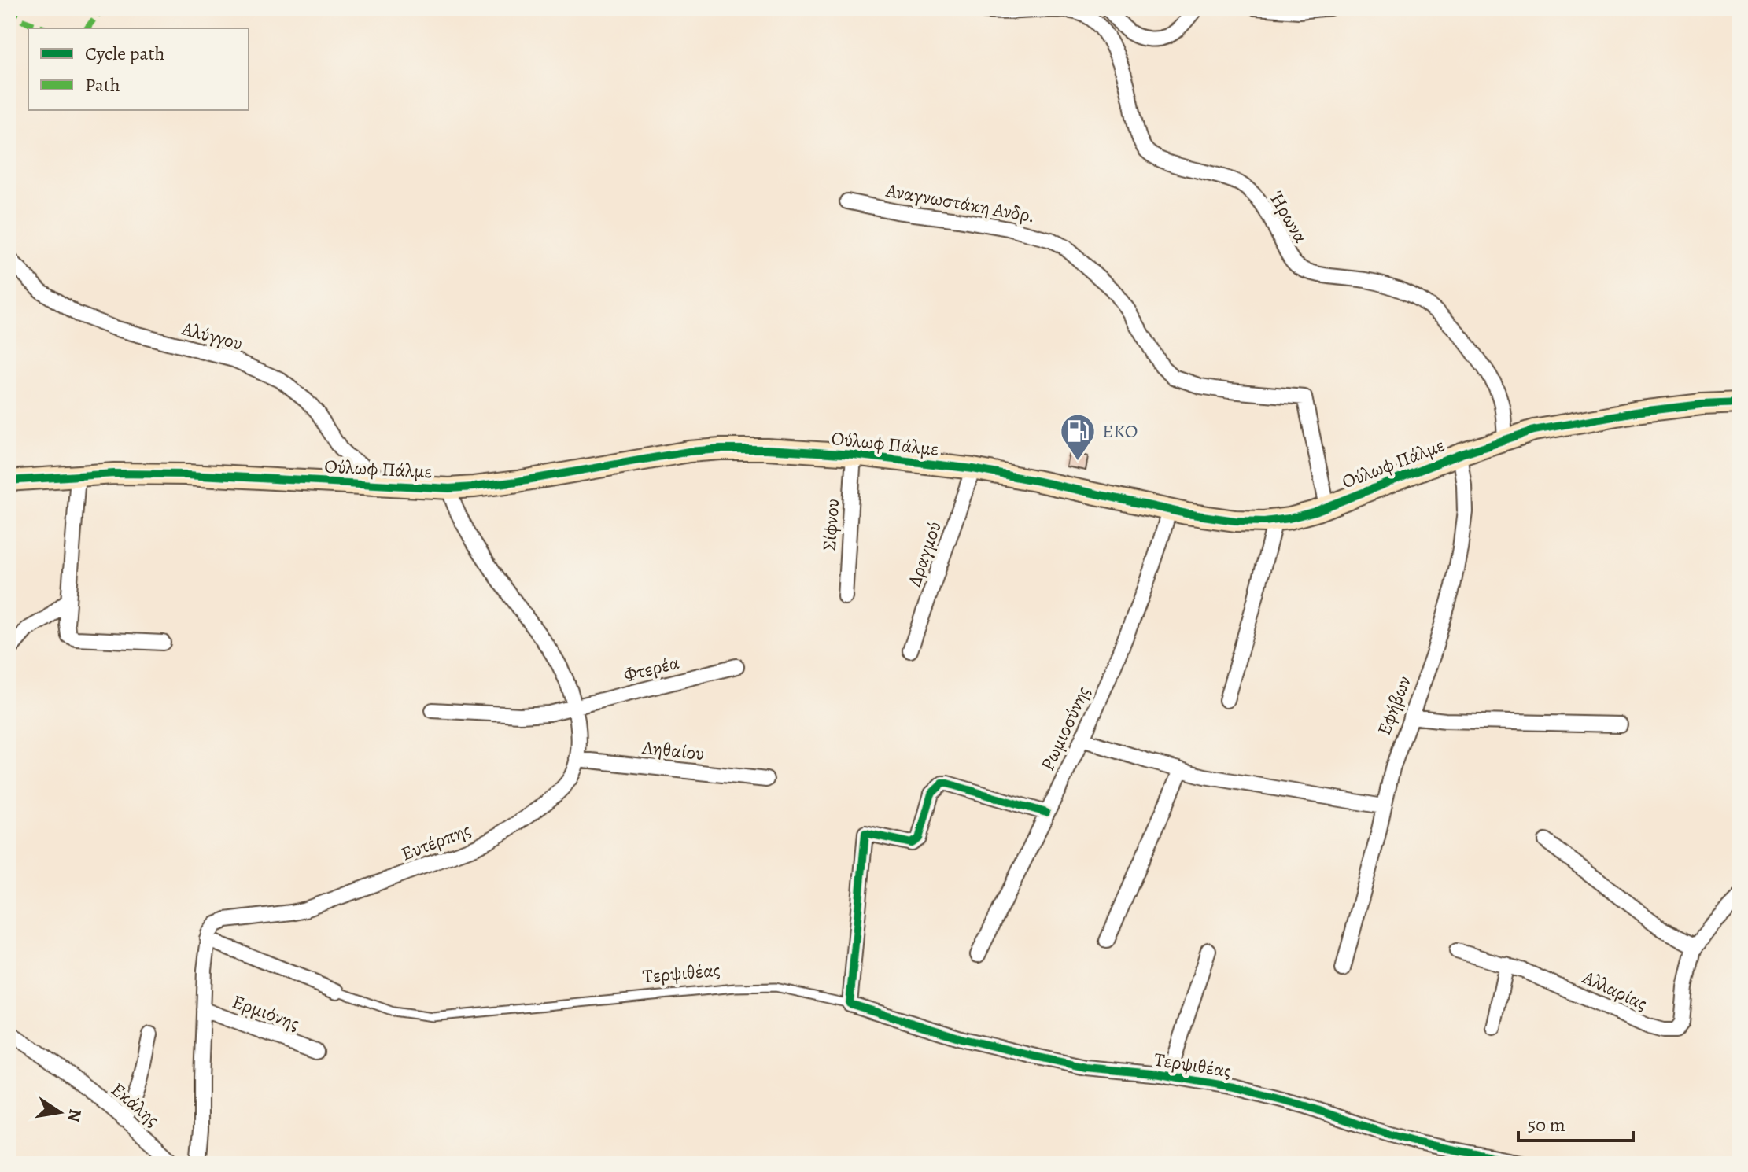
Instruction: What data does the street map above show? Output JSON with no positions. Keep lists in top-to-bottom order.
{
  "streets": {
    "street": [
      "Αναγνωστάκη Ανδρ.",
      "Ήρωνα",
      "Αλύγγου",
      "Ούλωφ Πάλμε",
      "Σίφνου",
      "Δραγμού",
      "Φτερέα",
      "Εφήβων",
      "Ρωμιοσύνης",
      "Ληθαίου",
      "Ευτέρπης",
      "Τερψιθέας",
      "Αλλαρίας",
      "Ερμιόνης",
      "Εκάλης"
    ]
  },
  "crossings": [
    ["Αναγνωστάκη Ανδρ.", "Ούλωφ Πάλμε"],
    ["Ήρωνα", "Ούλωφ Πάλμε"],
    ["Αλύγγου", "Ούλωφ Πάλμε"],
    ["Ούλωφ Πάλμε", "Σίφνου"],
    ["Ούλωφ Πάλμε", "Δραγμού"],
    ["Ούλωφ Πάλμε", "Εφήβων"],
    ["Ούλωφ Πάλμε", "Ρωμιοσύνης"],
    ["Ούλωφ Πάλμε", "Ευτέρπης"],
    ["Φτερέα", "Ευτέρπης"],
    ["Ληθαίου", "Ευτέρπης"],
    ["Ευτέρπης", "Τερψιθέας"]
  ],
  "places": {
    "fuel station": ["EKO"]
  },
  "legend": ["Cycle path", "Path"],
  "scale_bar": "50 m",
  "north": "right"
}
